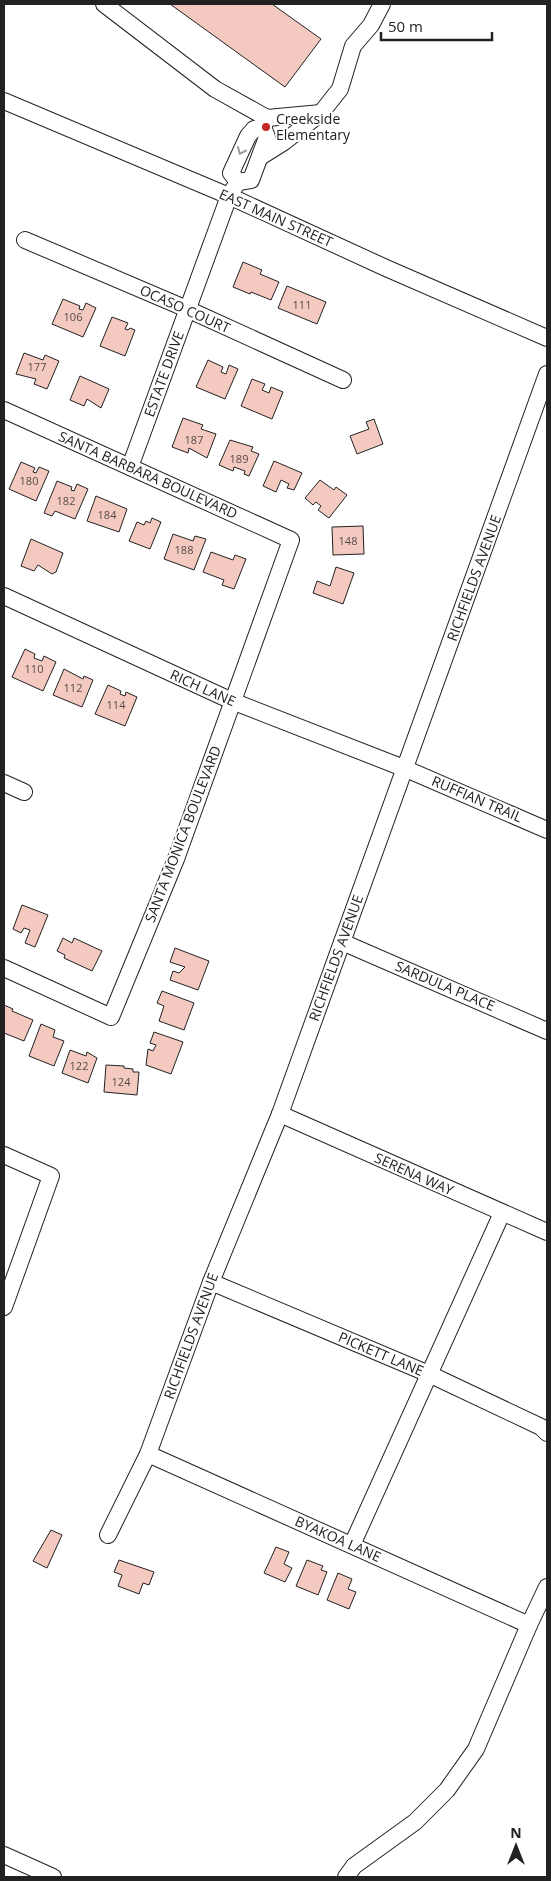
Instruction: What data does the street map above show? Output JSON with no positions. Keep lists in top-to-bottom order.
{
  "streets": {
    "street": [
      "EAST MAIN STREET",
      "OCASO COURT",
      "ESTATE DRIVE",
      "SANTA BARBARA BOULEVARD",
      "RICHFIELDS AVENUE",
      "RICH LANE",
      "RUFFIAN TRAIL",
      "SANTA MONICA BOULEVARD",
      "SARDULA PLACE",
      "SERENA WAY",
      "PICKETT LANE",
      "BYAKOA LANE"
    ]
  },
  "crossings": [
    ["EAST MAIN STREET", "ESTATE DRIVE"],
    ["OCASO COURT", "ESTATE DRIVE"],
    ["ESTATE DRIVE", "SANTA BARBARA BOULEVARD"],
    ["SANTA BARBARA BOULEVARD", "SANTA MONICA BOULEVARD"],
    ["RICHFIELDS AVENUE", "RICH LANE"],
    ["RICHFIELDS AVENUE", "RUFFIAN TRAIL"],
    ["RICHFIELDS AVENUE", "SARDULA PLACE"],
    ["RICHFIELDS AVENUE", "SERENA WAY"],
    ["RICHFIELDS AVENUE", "PICKETT LANE"],
    ["RICHFIELDS AVENUE", "BYAKOA LANE"],
    ["RICH LANE", "RUFFIAN TRAIL"],
    ["RICH LANE", "SANTA MONICA BOULEVARD"]
  ],
  "places": ["Creekside Elementary"],
  "house_numbers": [
    "111",
    "106",
    "177",
    "187",
    "189",
    "180",
    "182",
    "184",
    "148",
    "188",
    "110",
    "112",
    "114",
    "122",
    "124"
  ],
  "scale_bar": "50 m",
  "north": "top"
}
